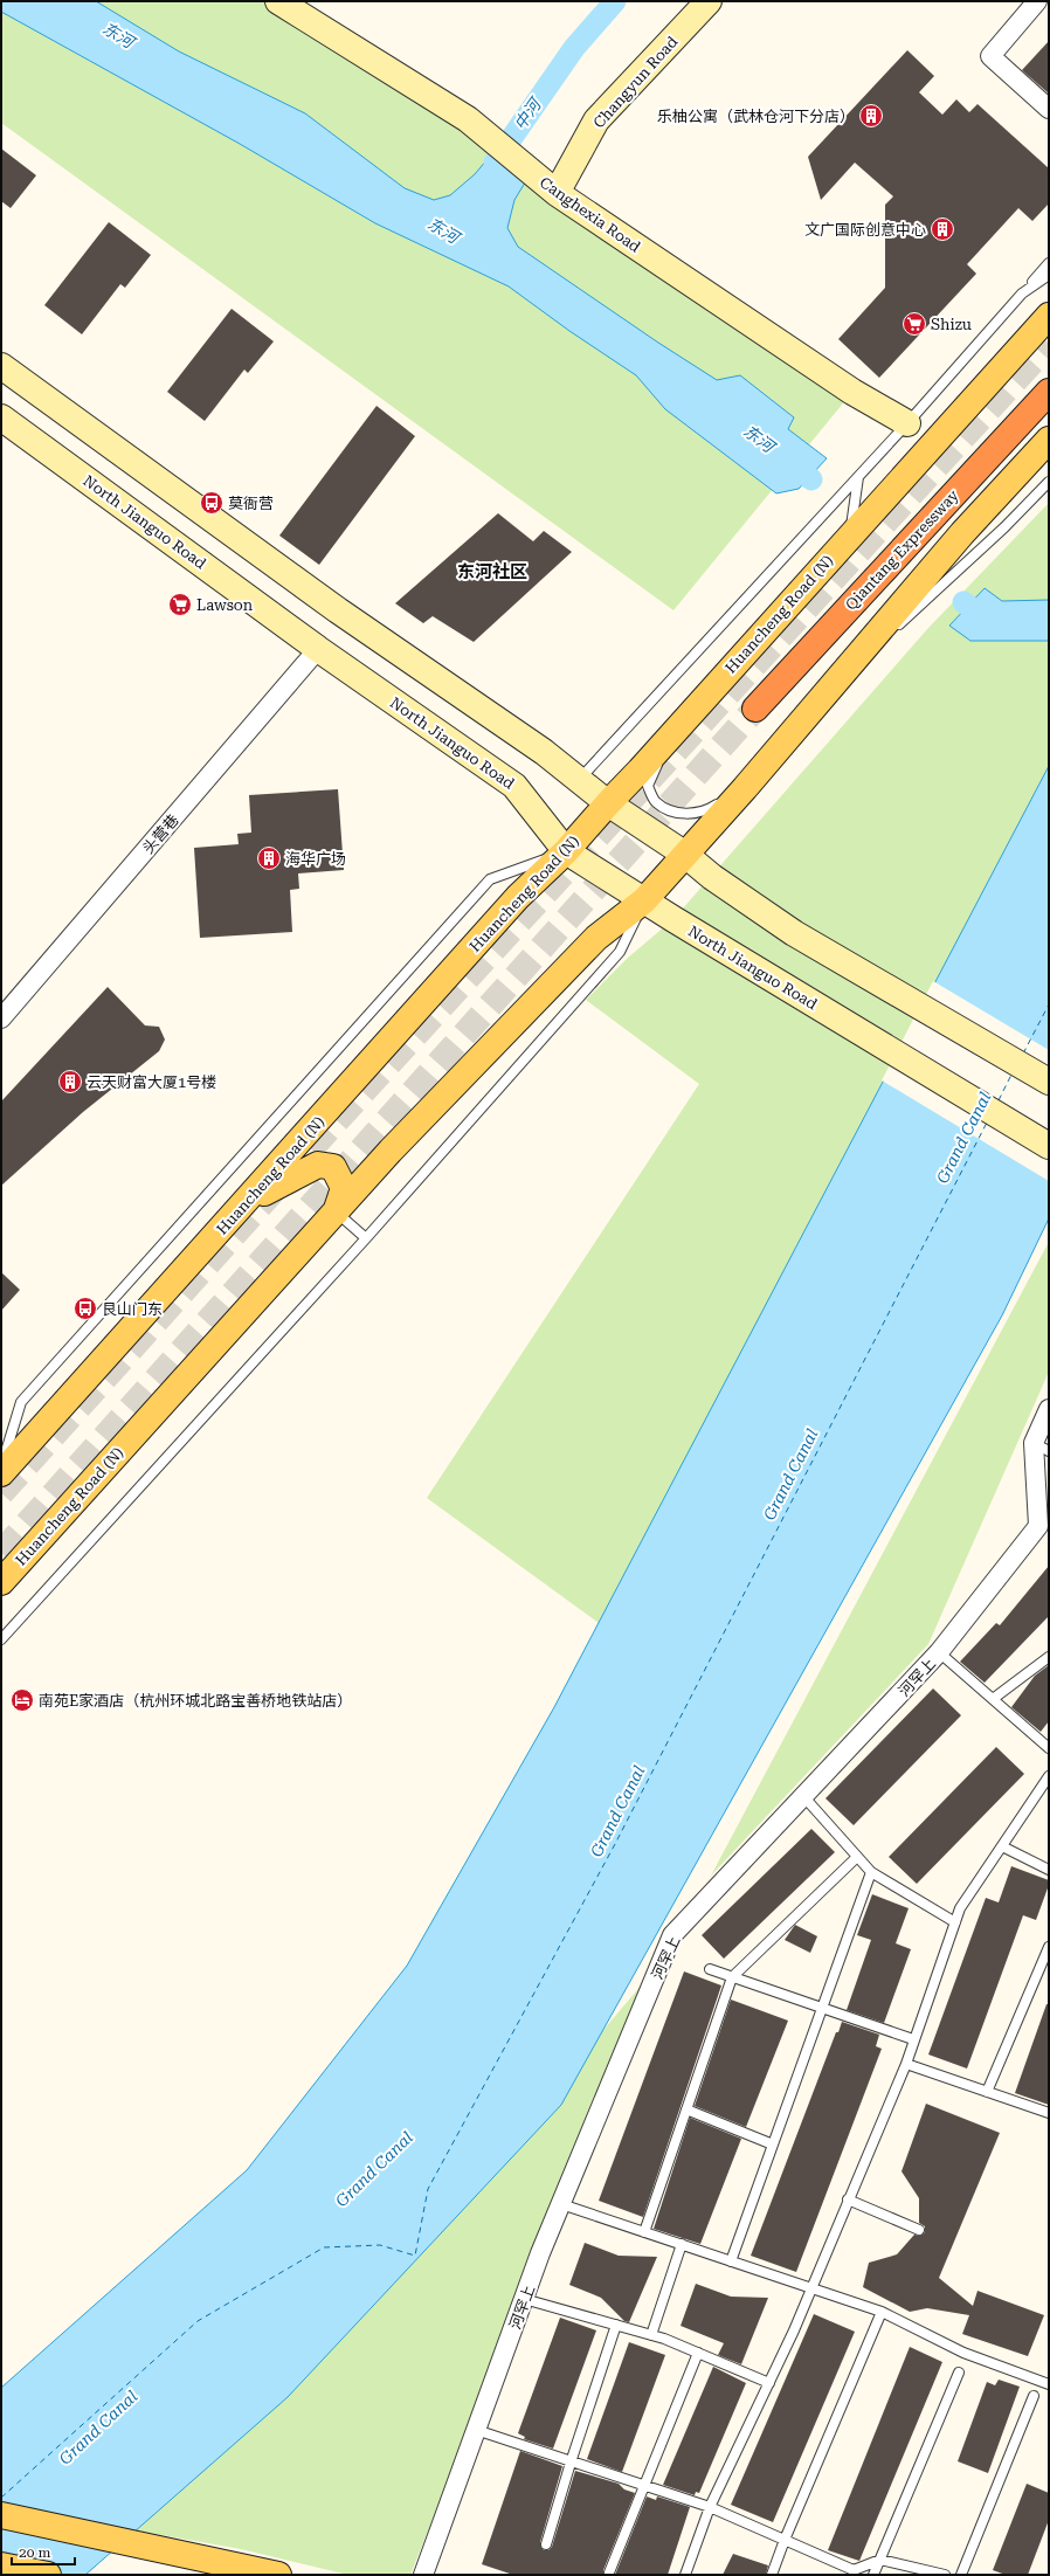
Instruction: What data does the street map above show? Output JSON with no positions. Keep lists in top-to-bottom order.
{
  "streets": {
    "highway": ["Qiantang Expressway"],
    "main road": [
      "Changyun Road",
      "Canghexia Road",
      "North Jianguo Road",
      "Huancheng Road (N)"
    ],
    "street": ["头营巷", "河罕上"]
  },
  "crossings": [
    ["Changyun Road", "Canghexia Road"],
    ["North Jianguo Road", "Huancheng Road (N)"],
    ["North Jianguo Road", "头营巷"]
  ],
  "districts": ["东河社区"],
  "water": ["东河", "中河", "Grand Canal"],
  "places": {
    "building": [
      "乐柚公寓（武林仓河下分店）",
      "文广国际创意中心",
      "海华广场",
      "云天财富大厦1号楼"
    ],
    "supermarket": ["Shizu", "Lawson"],
    "bus stop": ["莫衙营", "艮山门东"],
    "hotel": ["南苑E家酒店（杭州环城北路宝善桥地铁站店）"]
  },
  "scale_bar": "20 m"
}
